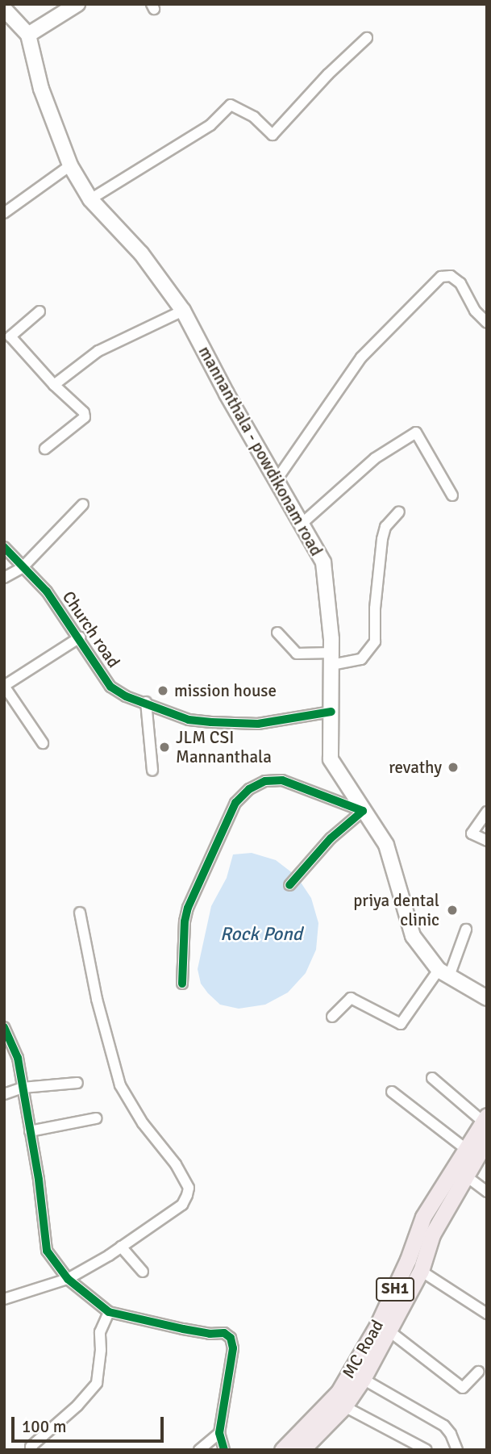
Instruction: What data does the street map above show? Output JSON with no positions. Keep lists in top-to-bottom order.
{
  "streets": {
    "main road": ["mannanthala - powdikonam road", "SH1", "MC Road"],
    "street": ["Church road"]
  },
  "crossings": [
    ["mannanthala - powdikonam road", "Church road"]
  ],
  "water": ["Rock Pond"],
  "places": [
    "mission house",
    "JLM CSI Mannanthala",
    "revathy",
    "priya dental clinic"
  ],
  "scale_bar": "100 m"
}
